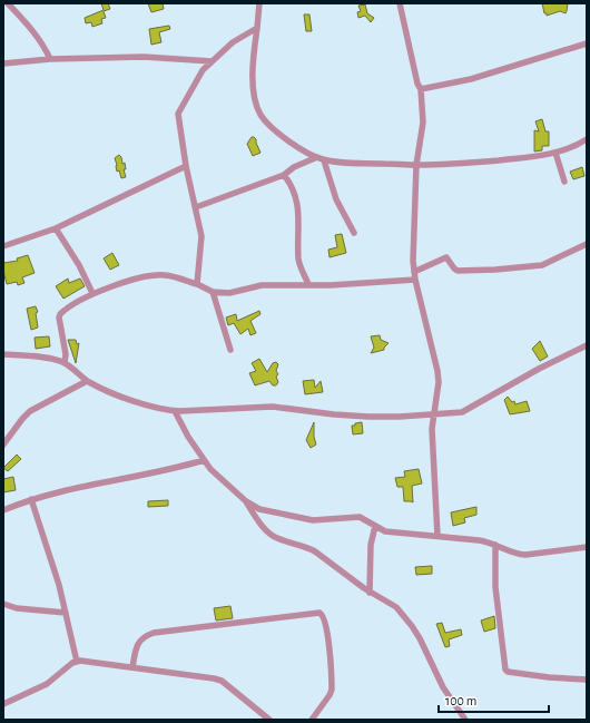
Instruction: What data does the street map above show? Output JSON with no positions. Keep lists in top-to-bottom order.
{
  "scale_bar": "100 m"
}
